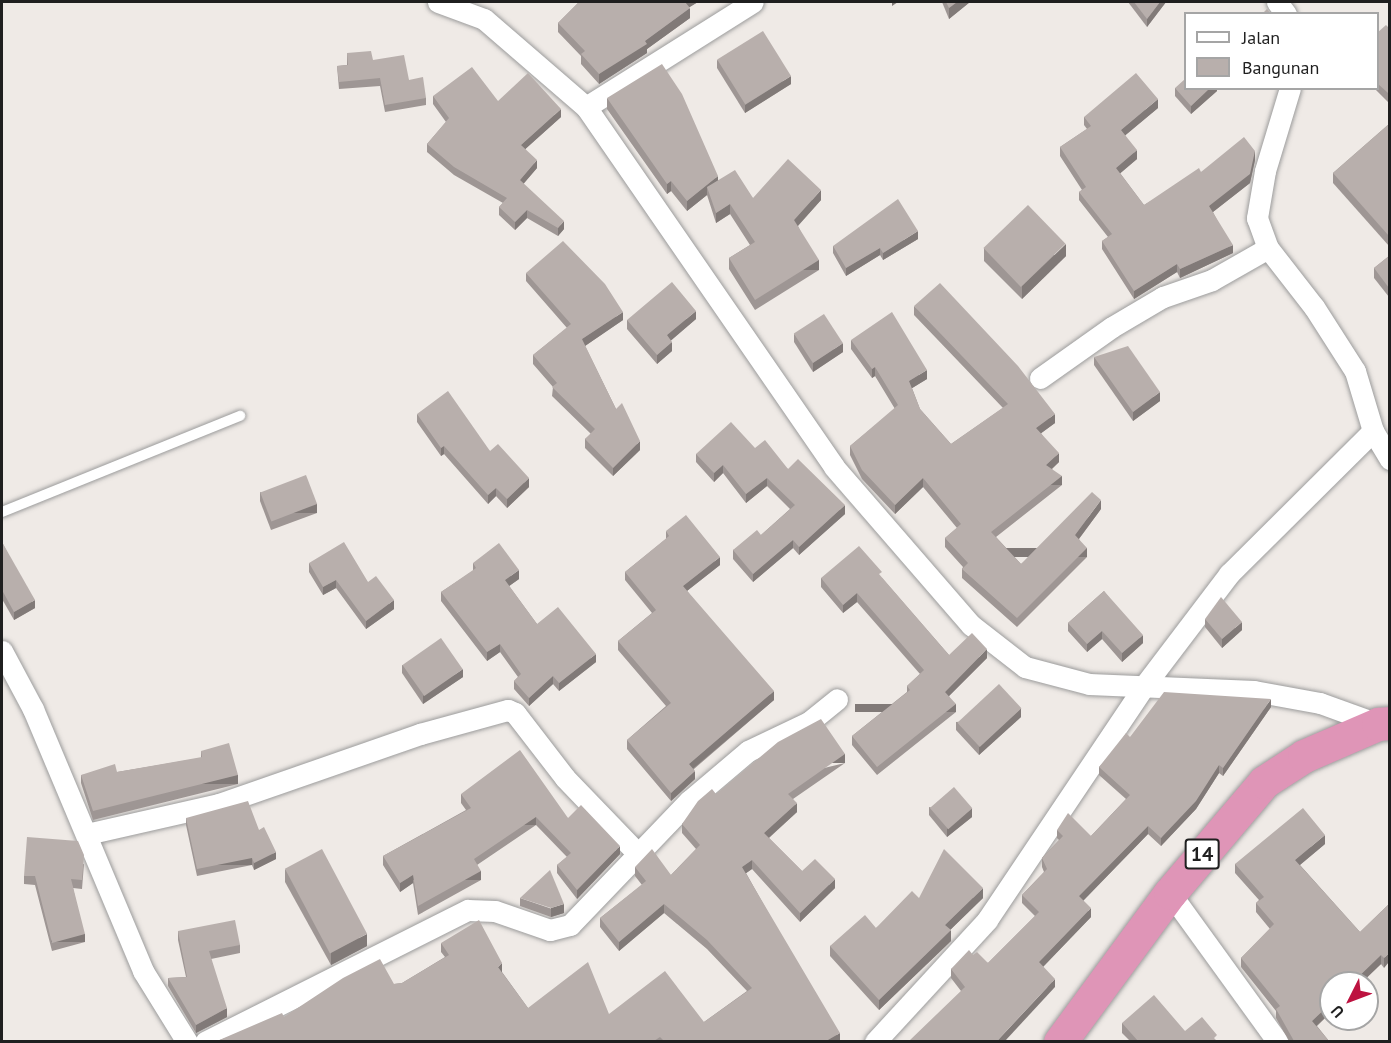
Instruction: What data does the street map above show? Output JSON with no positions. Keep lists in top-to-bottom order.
{
  "streets": {
    "highway": ["14"]
  },
  "legend": ["Jalan", "Bangunan"],
  "north": "bottom left"
}
